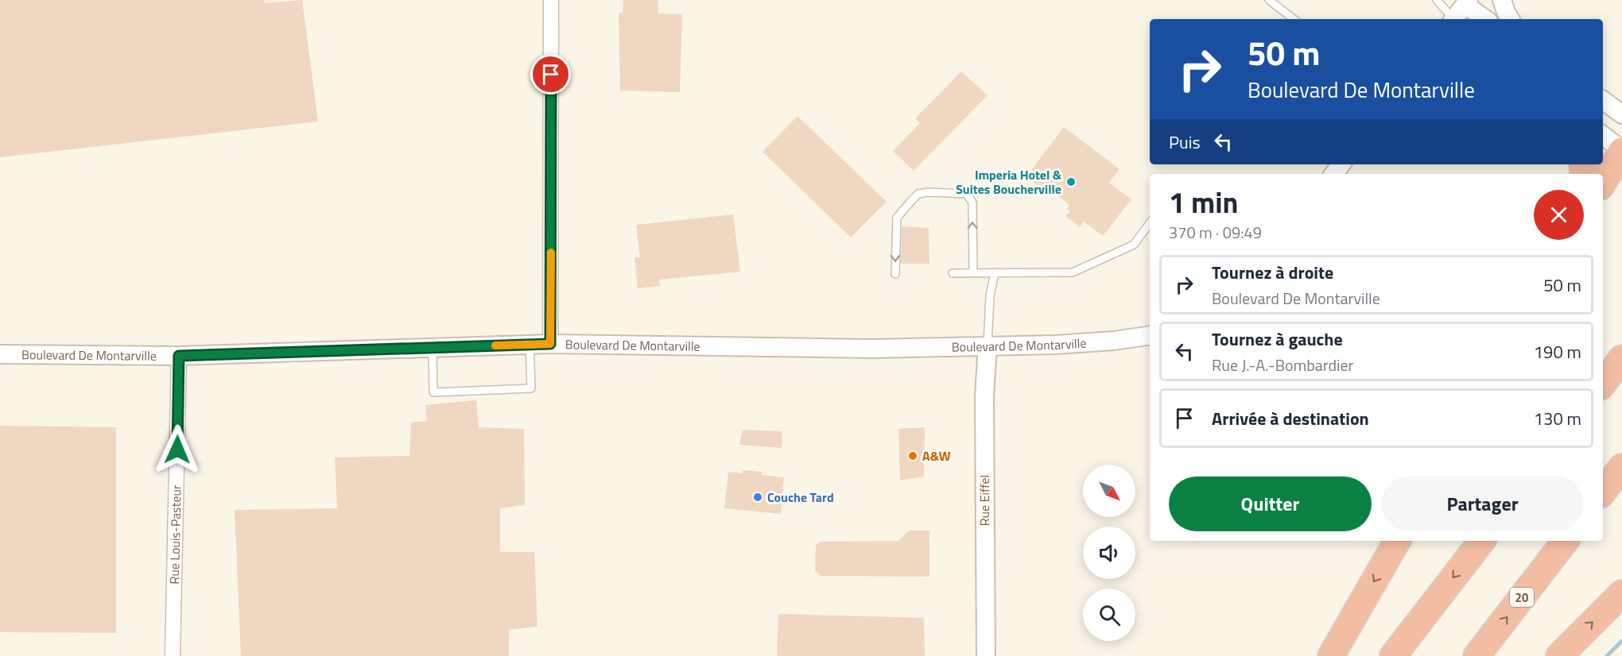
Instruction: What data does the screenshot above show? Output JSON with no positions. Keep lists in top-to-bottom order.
{
  "streets": {
    "highway": ["20"],
    "street": ["Boulevard De Montarville", "Rue Eiffel", "Rue Louis-Pasteur"]
  },
  "crossings": [
    ["Boulevard De Montarville", "Rue Eiffel"],
    ["Boulevard De Montarville", "Rue Louis-Pasteur"]
  ],
  "places": ["Imperia Hotel & Suites Boucherville", "A&W", "Couche Tard"],
  "north": "bottom right",
  "page": {
    "turn": ["50 m", "Boulevard De Montarville"],
    "then": "Puis",
    "heading": ["1 min", "370 m · 09:49"],
    "list": [
      {
        "name": "Tournez à droite",
        "note": "Boulevard De Montarville",
        "value": "50 m"
      },
      {
        "name": "Tournez à gauche",
        "note": "Rue J.-A.-Bombardier",
        "value": "190 m"
      },
      {
        "name": "Arrivée à destination",
        "value": "130 m"
      }
    ],
    "buttons": ["Quitter", "Partager"]
  }
}
